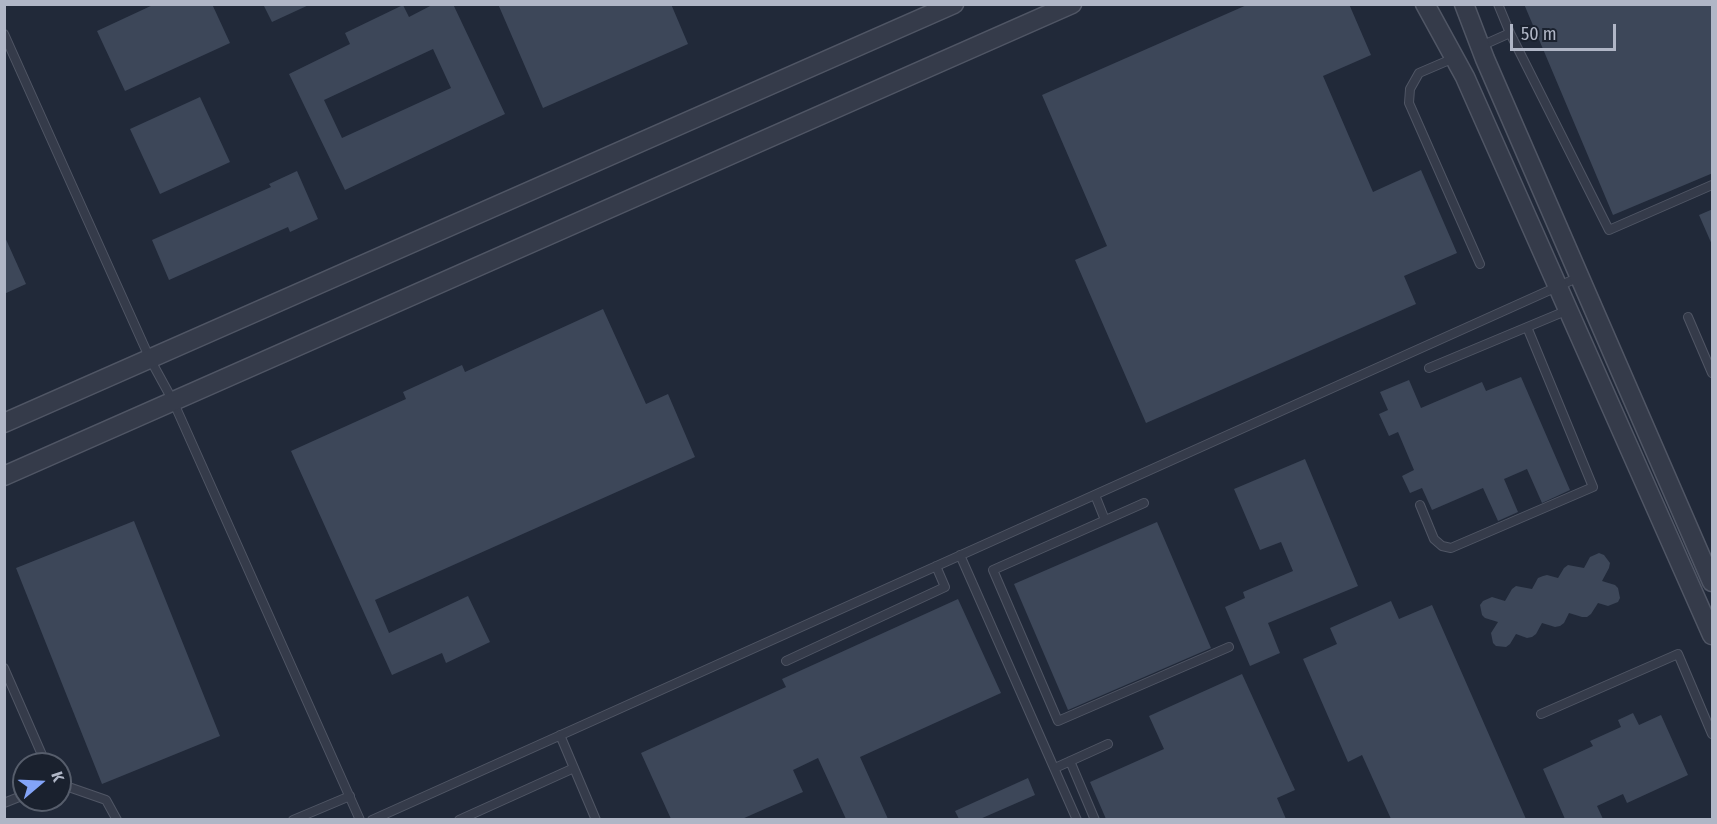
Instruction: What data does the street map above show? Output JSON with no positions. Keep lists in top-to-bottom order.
{
  "scale_bar": "50 m",
  "north": "right"
}
